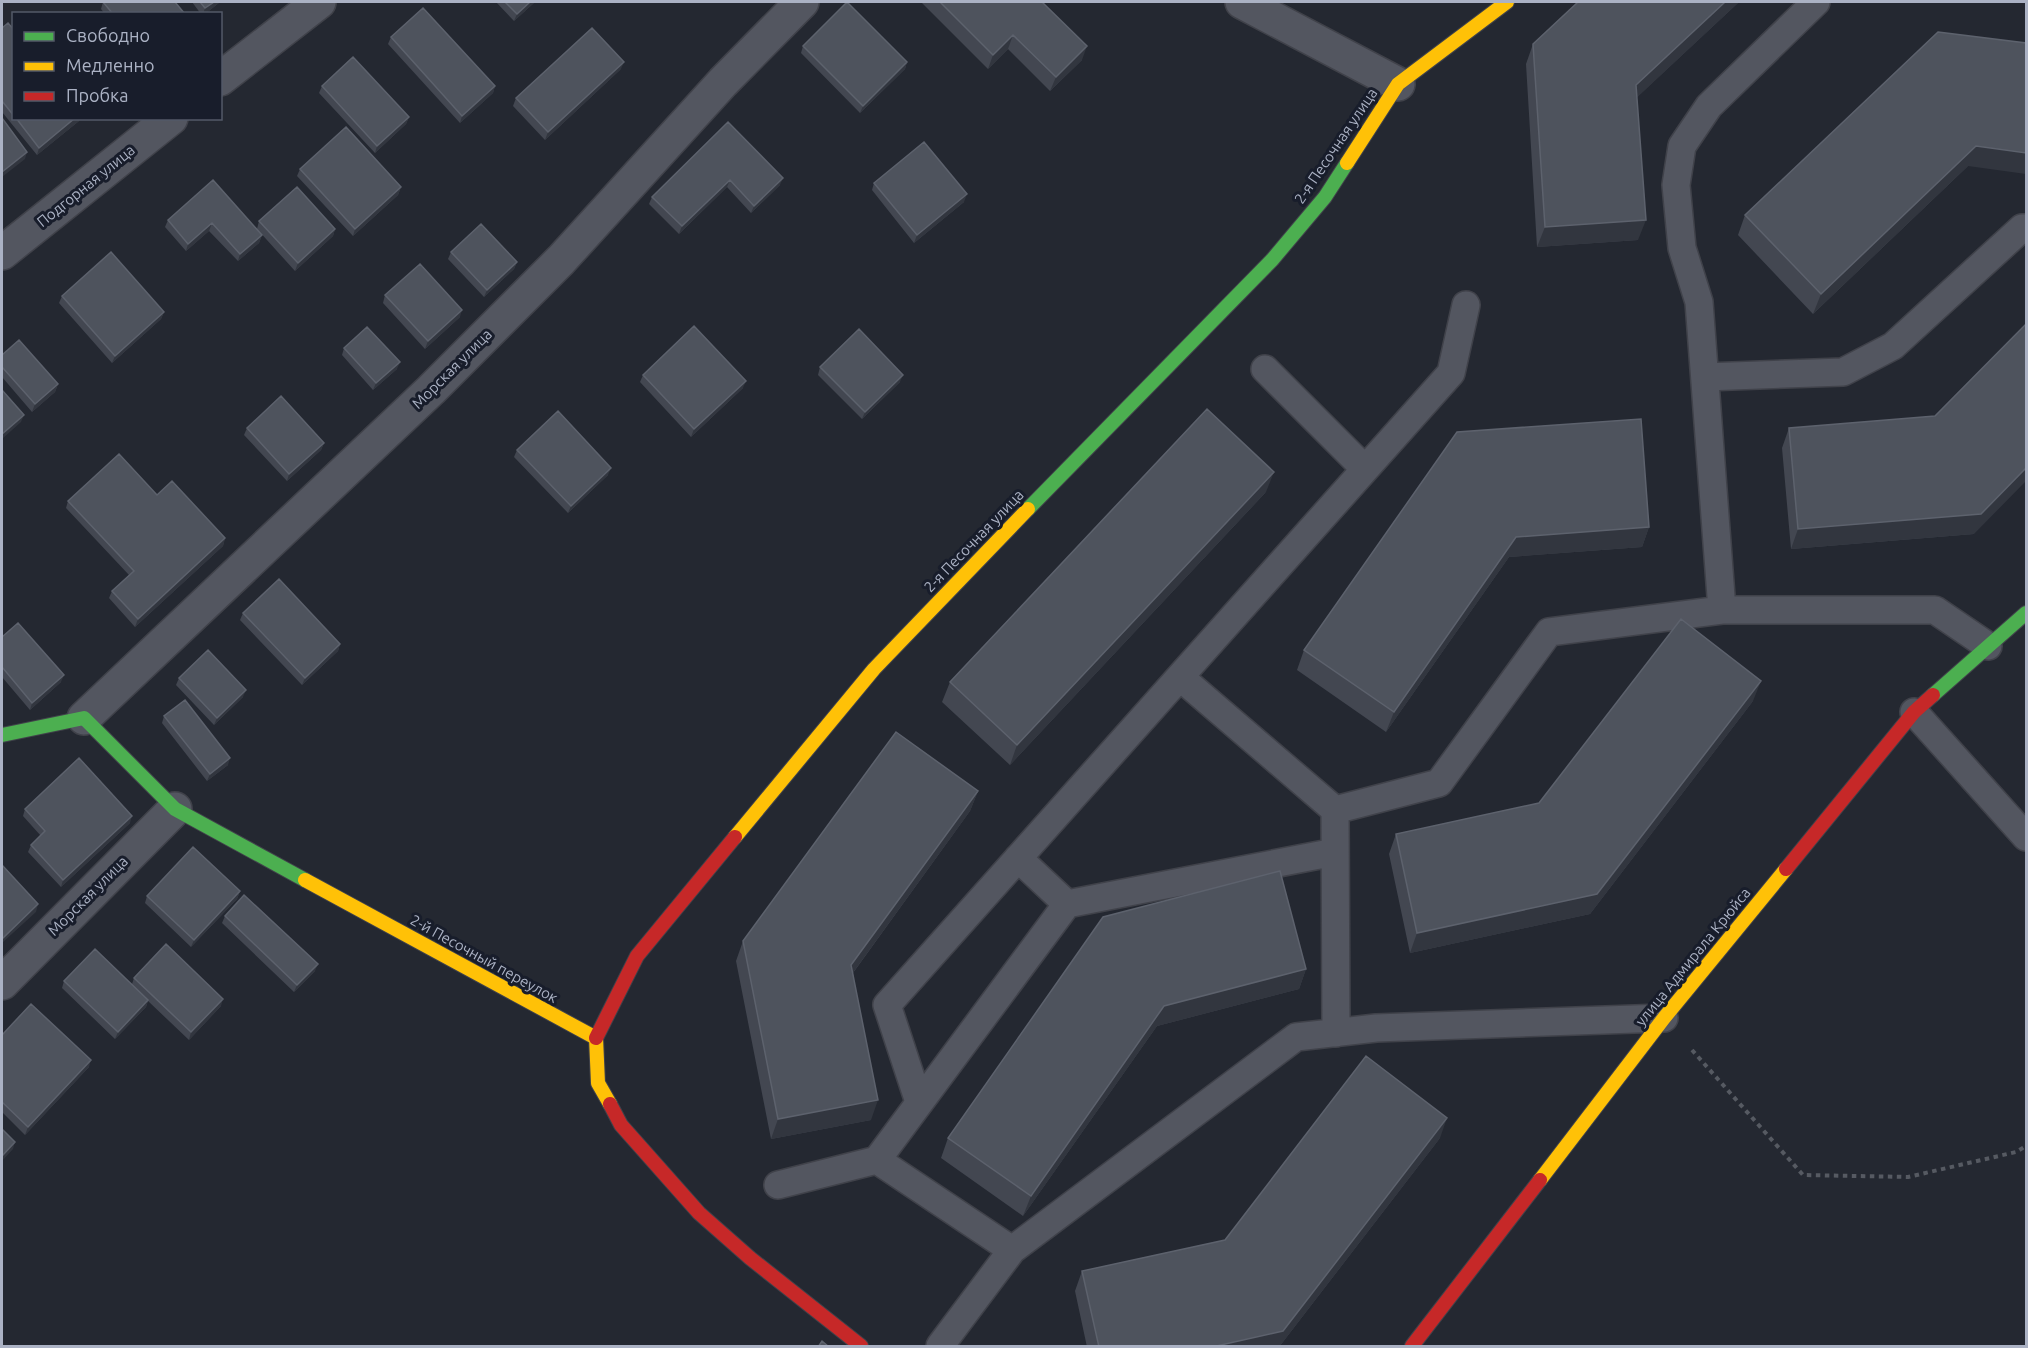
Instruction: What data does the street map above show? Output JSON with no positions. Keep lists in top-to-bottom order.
{
  "streets": {
    "street": [
      "2-я Песочная улица",
      "Подгорная улица",
      "Морская улица",
      "улица Адмирала Крюйса",
      "2-й Песочный переулок"
    ]
  },
  "crossings": [
    ["2-я Песочная улица", "2-й Песочный переулок"],
    ["Морская улица", "2-й Песочный переулок"]
  ],
  "legend": ["Свободно", "Медленно", "Пробка"]
}
